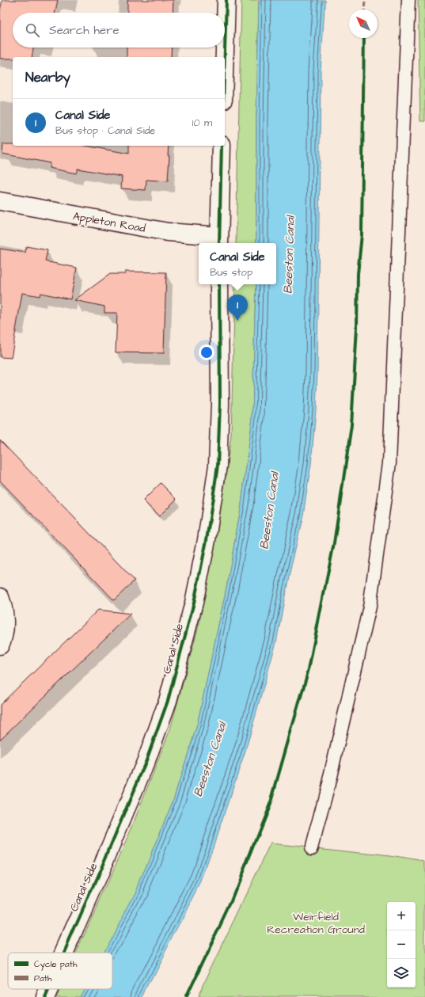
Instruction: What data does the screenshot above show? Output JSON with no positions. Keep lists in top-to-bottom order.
{
  "streets": {
    "street": ["Appleton Road", "Canal Side"]
  },
  "water": ["Beeston Canal"],
  "parks": ["Weirfield Recreation Ground"],
  "legend": ["Cycle path", "Path"],
  "north": "top left",
  "page": {
    "search": "Search here",
    "heading": "Nearby",
    "list": [
      {
        "mark": "1",
        "name": "Canal Side",
        "note": "Bus stop · Canal Side",
        "value": "10 m"
      }
    ],
    "popup": ["Canal Side", "Bus stop"],
    "pins": "1",
    "map_buttons": ["+", "−"]
  }
}
